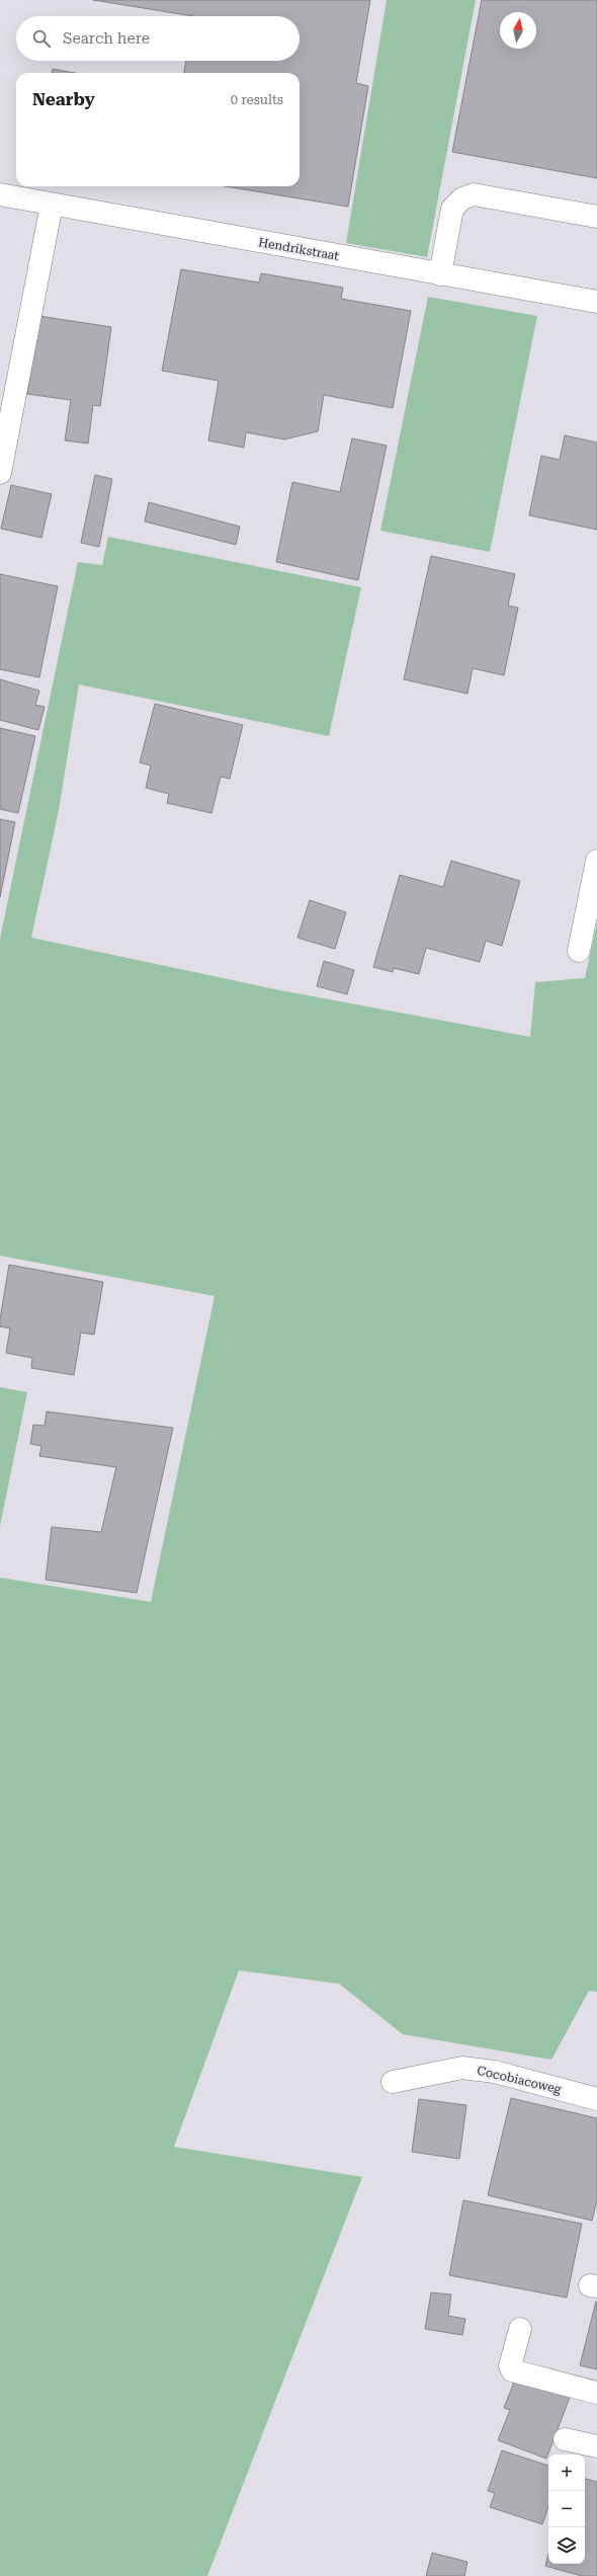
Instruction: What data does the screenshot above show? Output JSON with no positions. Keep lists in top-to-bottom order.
{
  "streets": {
    "street": ["Hendrikstraat", "Cocobiacoweg"]
  },
  "north": "top",
  "page": {
    "search": "Search here",
    "heading": ["Nearby", "0 results"],
    "map_buttons": ["+", "−"]
  }
}
